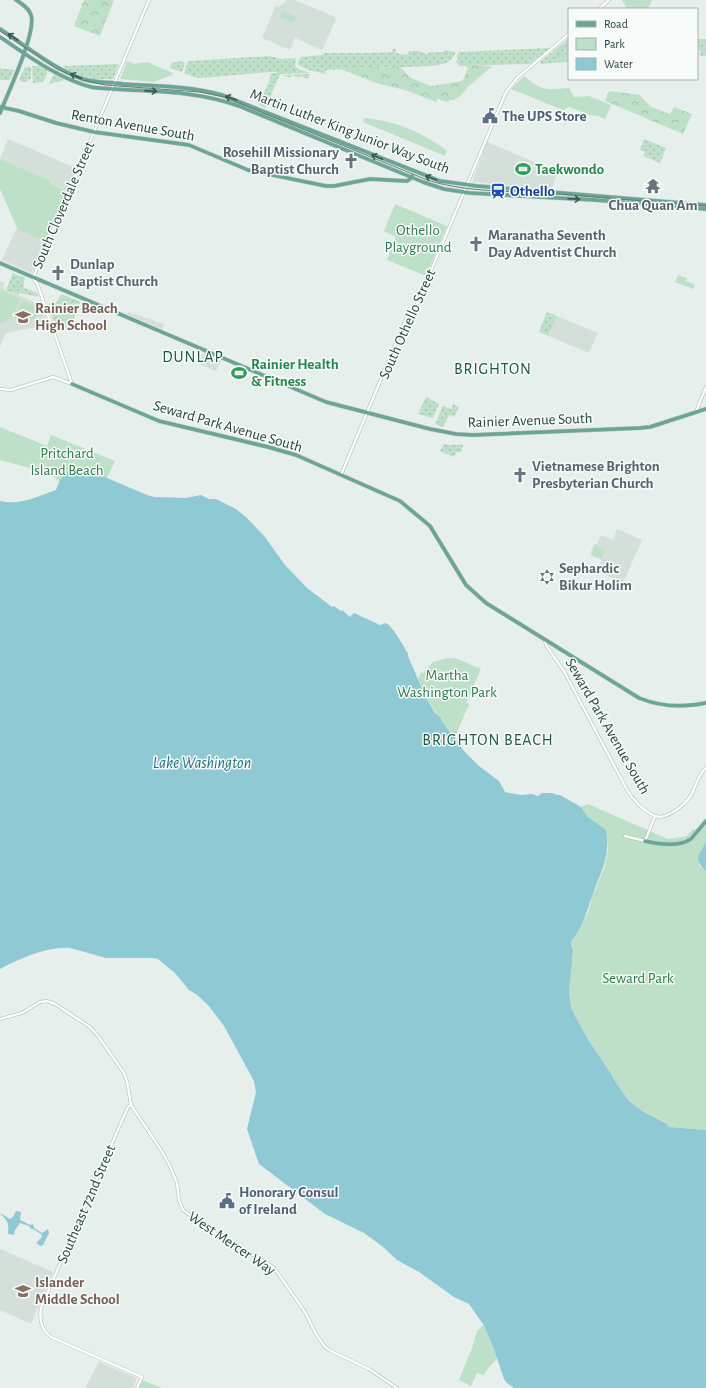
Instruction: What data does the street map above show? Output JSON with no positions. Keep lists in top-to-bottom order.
{
  "streets": {
    "main road": [
      "Renton Avenue South",
      "Martin Luther King Junior Way South",
      "Rainier Avenue South",
      "Seward Park Avenue South"
    ],
    "street": [
      "South Cloverdale Street",
      "South Othello Street",
      "Southeast 72nd Street",
      "West Mercer Way"
    ]
  },
  "crossings": [
    ["Renton Avenue South", "Martin Luther King Junior Way South"],
    ["Renton Avenue South", "South Cloverdale Street"],
    ["Martin Luther King Junior Way South", "South Cloverdale Street"],
    ["Martin Luther King Junior Way South", "South Othello Street"],
    ["South Cloverdale Street", "Rainier Avenue South"],
    ["South Othello Street", "Rainier Avenue South"],
    ["South Othello Street", "Seward Park Avenue South"],
    ["Southeast 72nd Street", "West Mercer Way"]
  ],
  "districts": ["DUNLAP", "BRIGHTON", "BRIGHTON BEACH"],
  "water": ["Lake Washington"],
  "parks": [
    "Othello Playground",
    "Pritchard Island Beach",
    "Martha Washington Park",
    "Seward Park"
  ],
  "places": {
    "public building": ["The UPS Store", "Honorary Consul of Ireland"],
    "church": [
      "Rosehill Missionary Baptist Church",
      "Maranatha Seventh Day Adventist Church",
      "Dunlap Baptist Church",
      "Vietnamese Brighton Presbyterian Church"
    ],
    "sports": ["Taekwondo", "Rainier Health & Fitness"],
    "temple": ["Chua Quan Am"],
    "station": ["Othello"],
    "school or university": ["Rainier Beach High School", "Islander Middle School"],
    "synagogue": ["Sephardic Bikur Holim"]
  },
  "legend": ["Road", "Park", "Water"]
}
